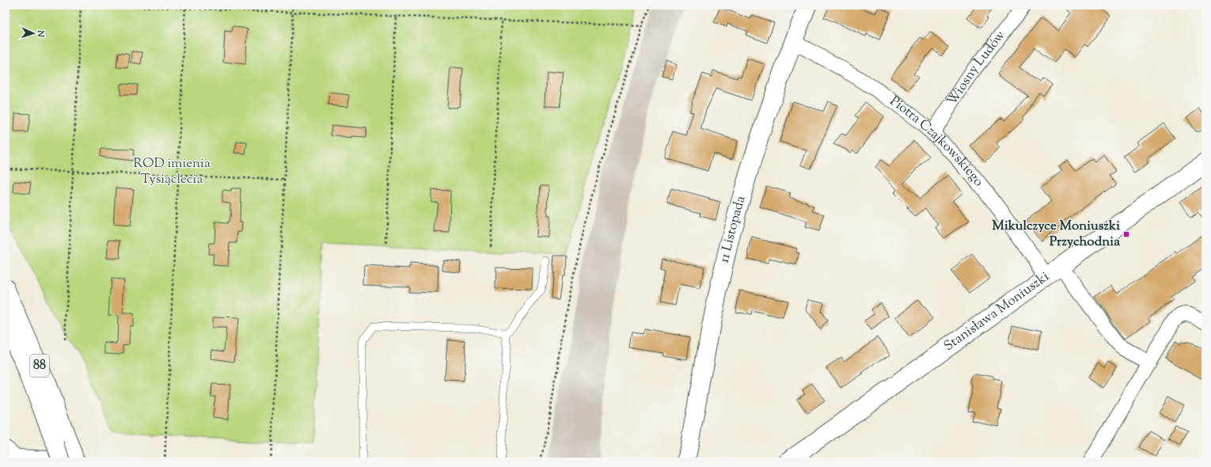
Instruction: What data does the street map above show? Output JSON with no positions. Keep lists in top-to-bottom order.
{
  "streets": {
    "street": [
      "Wiosny Ludów",
      "Piotra Czajkowskiego",
      "11 Listopada",
      "Stanisława Moniuszki",
      "88"
    ]
  },
  "crossings": [
    ["Wiosny Ludów", "Piotra Czajkowskiego"],
    ["Piotra Czajkowskiego", "11 Listopada"],
    ["Piotra Czajkowskiego", "Stanisława Moniuszki"]
  ],
  "parks": ["ROD imienia Tysiąclecia"],
  "places": {
    "transit": ["Mikulczyce Moniuszki Przychodnia"]
  },
  "north": "right"
}
